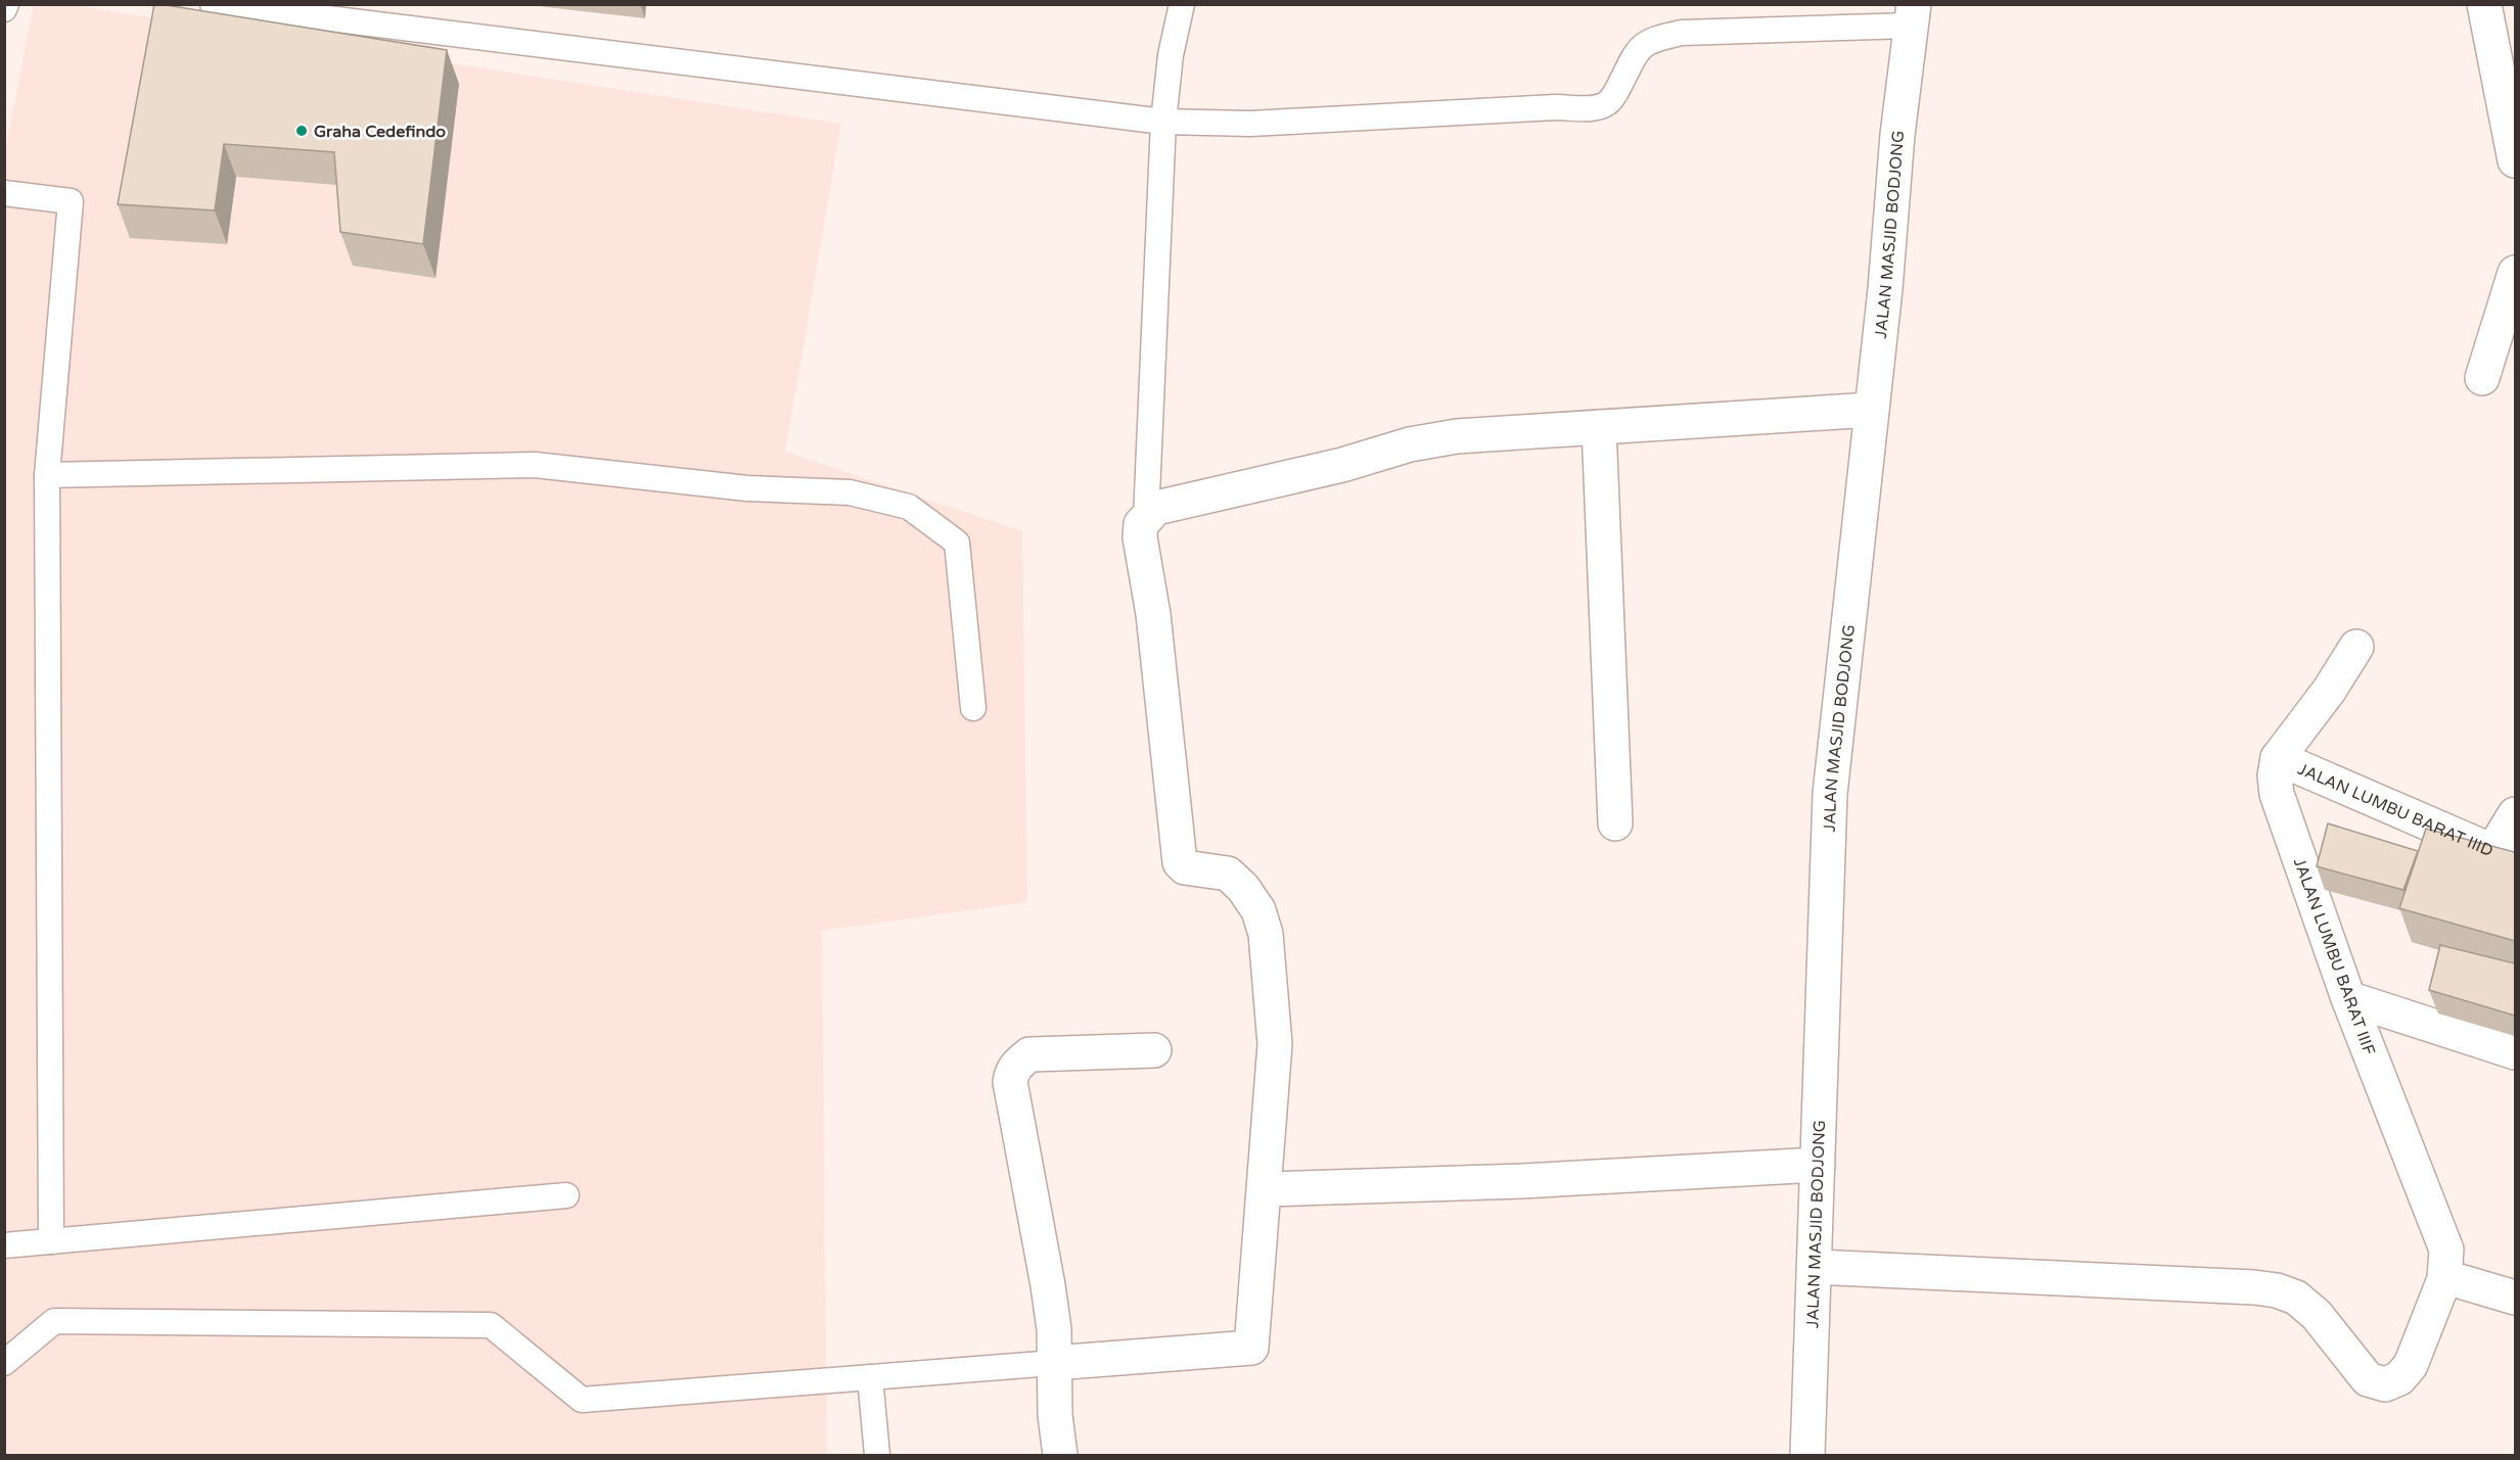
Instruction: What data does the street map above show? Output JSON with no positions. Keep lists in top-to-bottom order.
{
  "streets": {
    "street": ["JALAN MASJID BODJONG", "JALAN LUMBU BARAT IIID", "JALAN LUMBU BARAT IIIF"]
  },
  "crossings": [
    ["JALAN MASJID BODJONG", "JALAN LUMBU BARAT IIIF"],
    ["JALAN LUMBU BARAT IIID", "JALAN LUMBU BARAT IIIF"]
  ],
  "places": ["Graha Cedefindo"]
}
